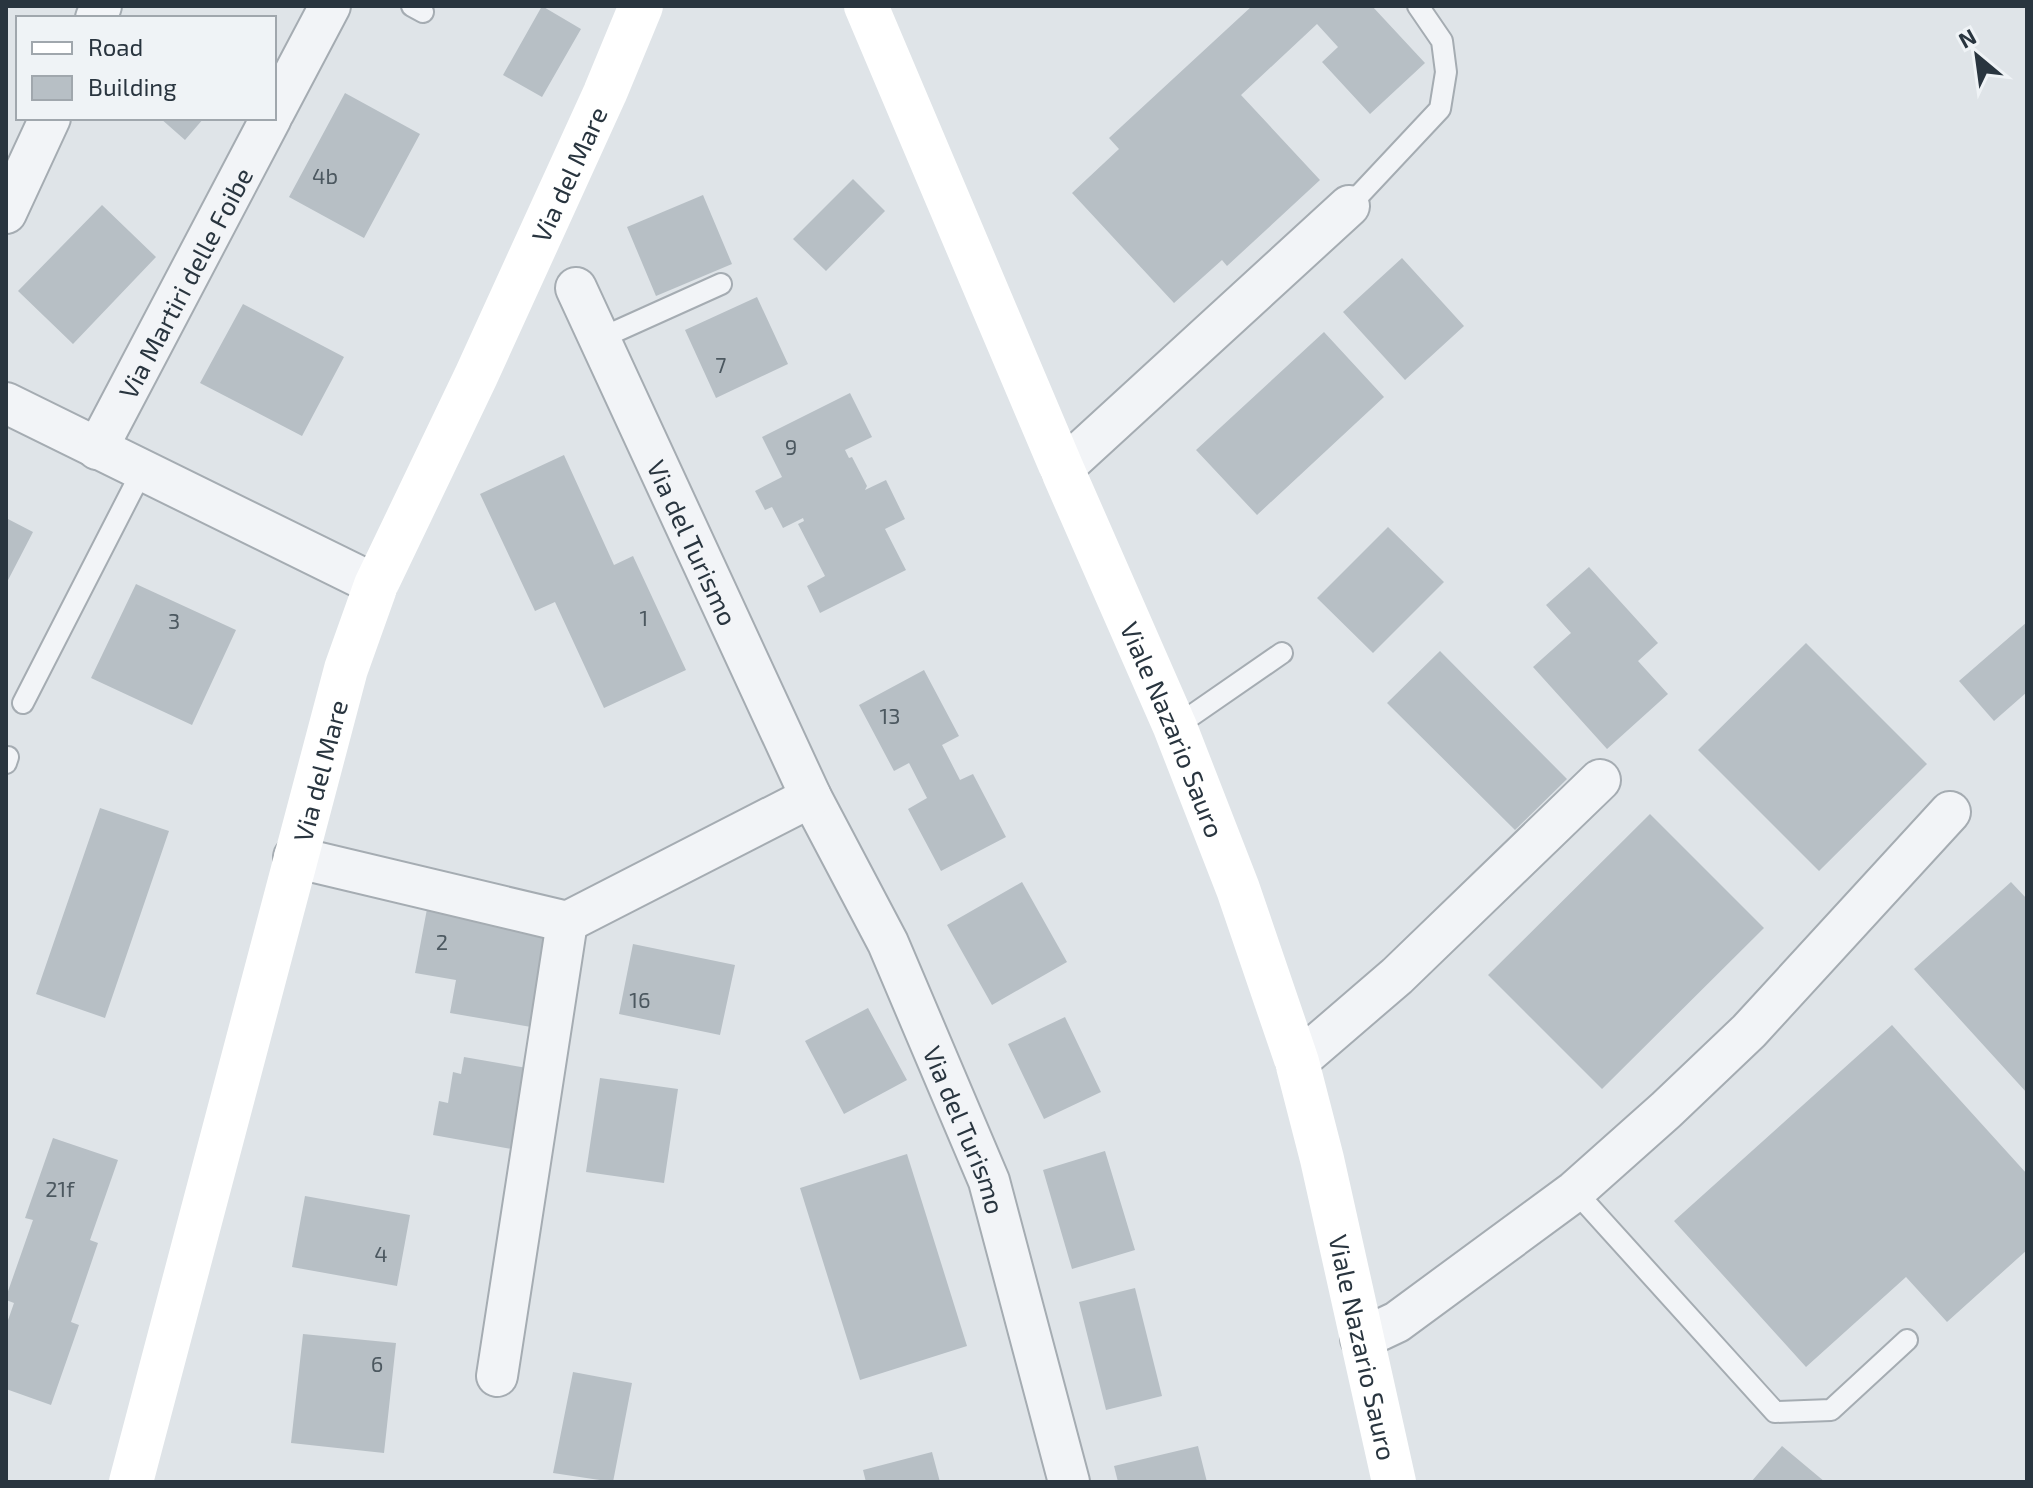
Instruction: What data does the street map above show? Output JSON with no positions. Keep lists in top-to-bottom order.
{
  "streets": {
    "street": [
      "Via del Mare",
      "Via Martiri delle Foibe",
      "Via del Turismo",
      "Viale Nazario Sauro"
    ]
  },
  "house_numbers": [
    "4b",
    "7",
    "9",
    "1",
    "3",
    "13",
    "2",
    "16",
    "21f",
    "4",
    "6"
  ],
  "legend": ["Road", "Building"],
  "north": "top left"
}
